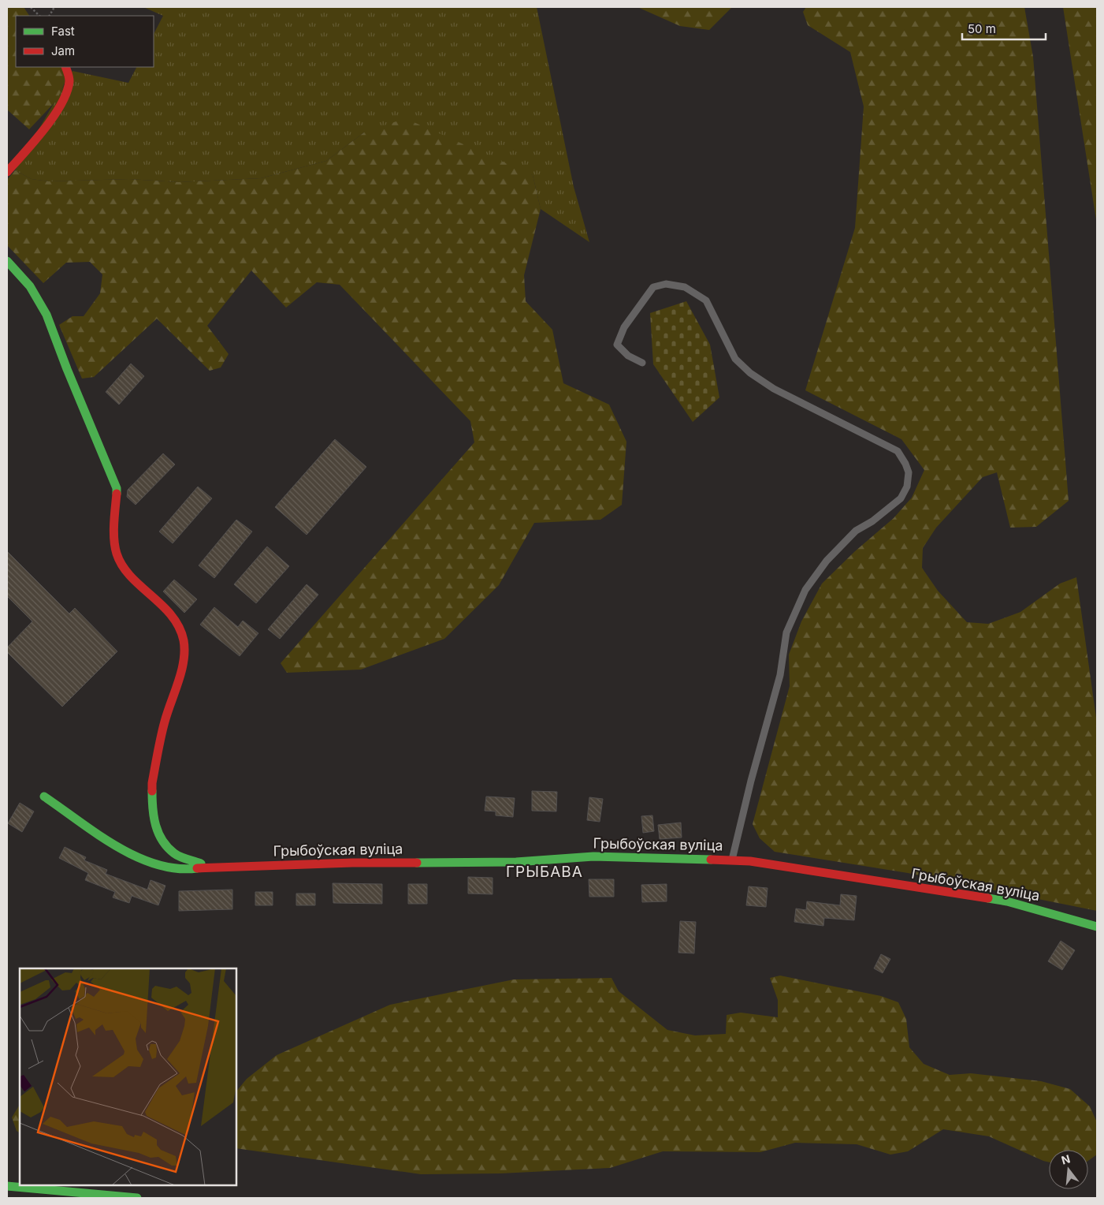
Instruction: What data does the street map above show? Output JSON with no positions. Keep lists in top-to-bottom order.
{
  "streets": {
    "street": ["Грыбоўская вуліца"]
  },
  "districts": ["ГРЫБАВА"],
  "legend": ["Fast", "Jam"],
  "scale_bar": "50 m",
  "north": "top"
}
